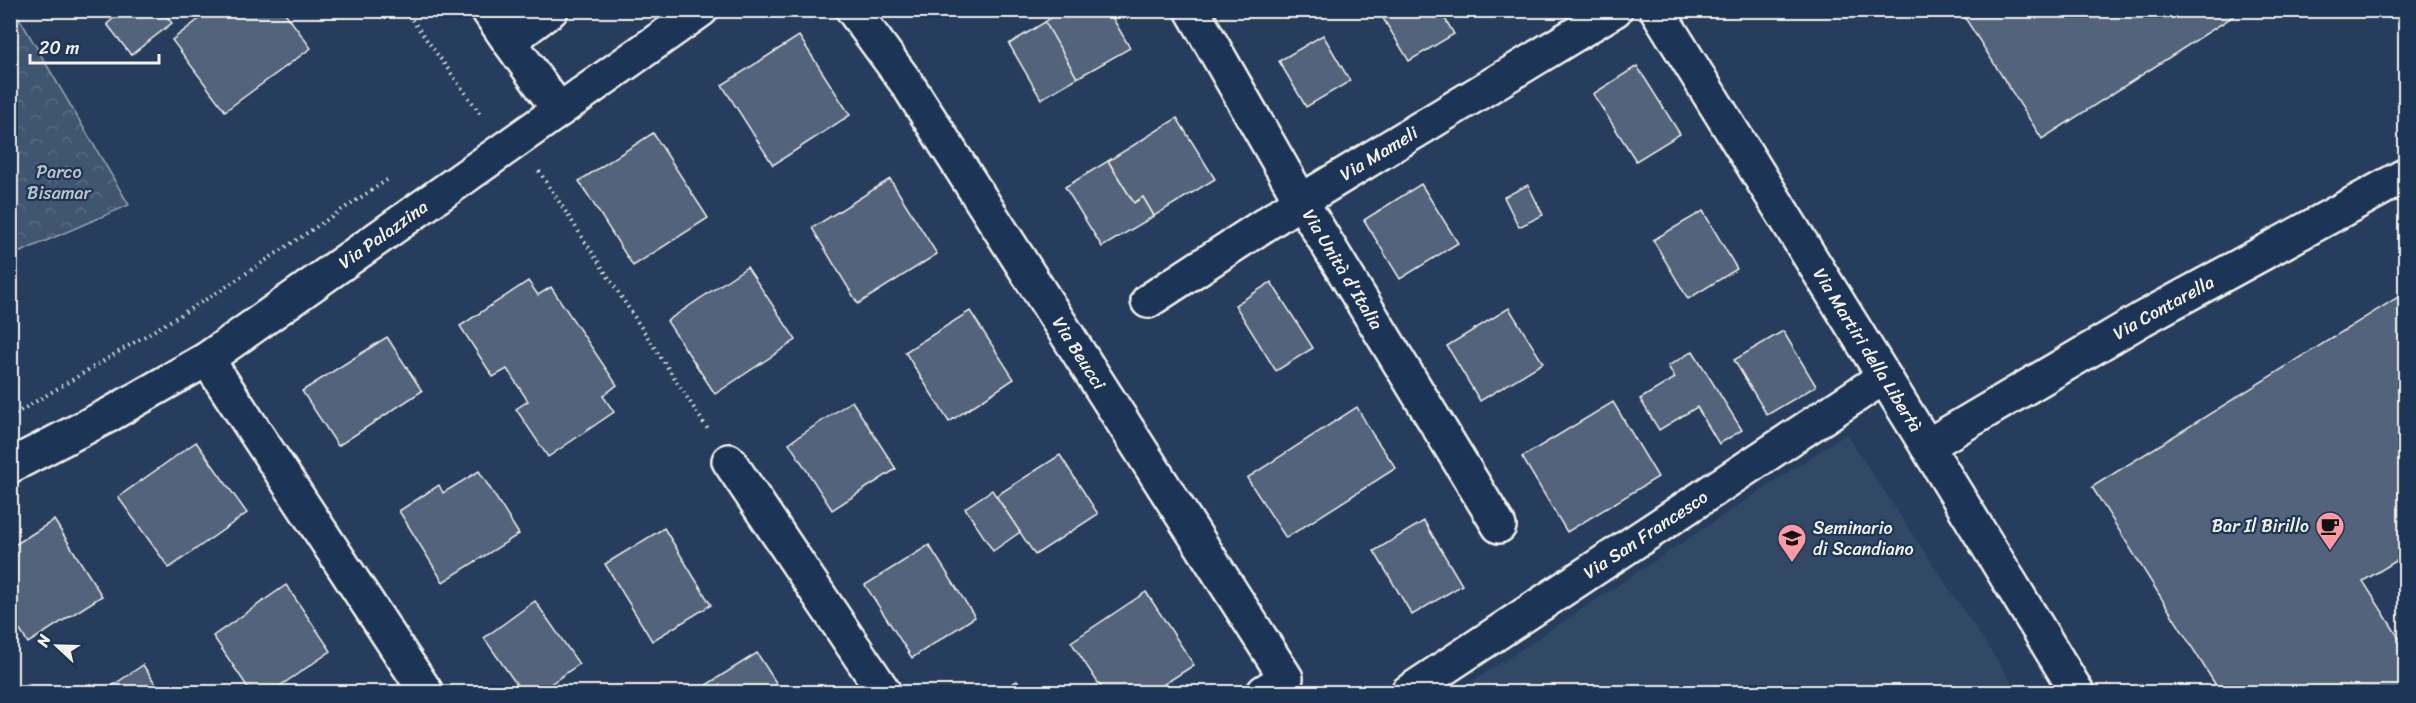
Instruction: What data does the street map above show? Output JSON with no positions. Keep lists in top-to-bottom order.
{
  "streets": {
    "street": [
      "Via Mameli",
      "Via Palazzina",
      "Via Unità d'Italia",
      "Via Contarella",
      "Via Martiri della Libertà",
      "Via Beucci",
      "Via San Francesco"
    ]
  },
  "crossings": [
    ["Via Mameli", "Via Unità d'Italia"],
    ["Via Contarella", "Via Martiri della Libertà"],
    ["Via Martiri della Libertà", "Via San Francesco"]
  ],
  "parks": ["Parco Bisamar"],
  "places": {
    "cafe": ["Bar Il Birillo"],
    "school or university": ["Seminario di Scandiano"]
  },
  "scale_bar": "20 m",
  "north": "left"
}
